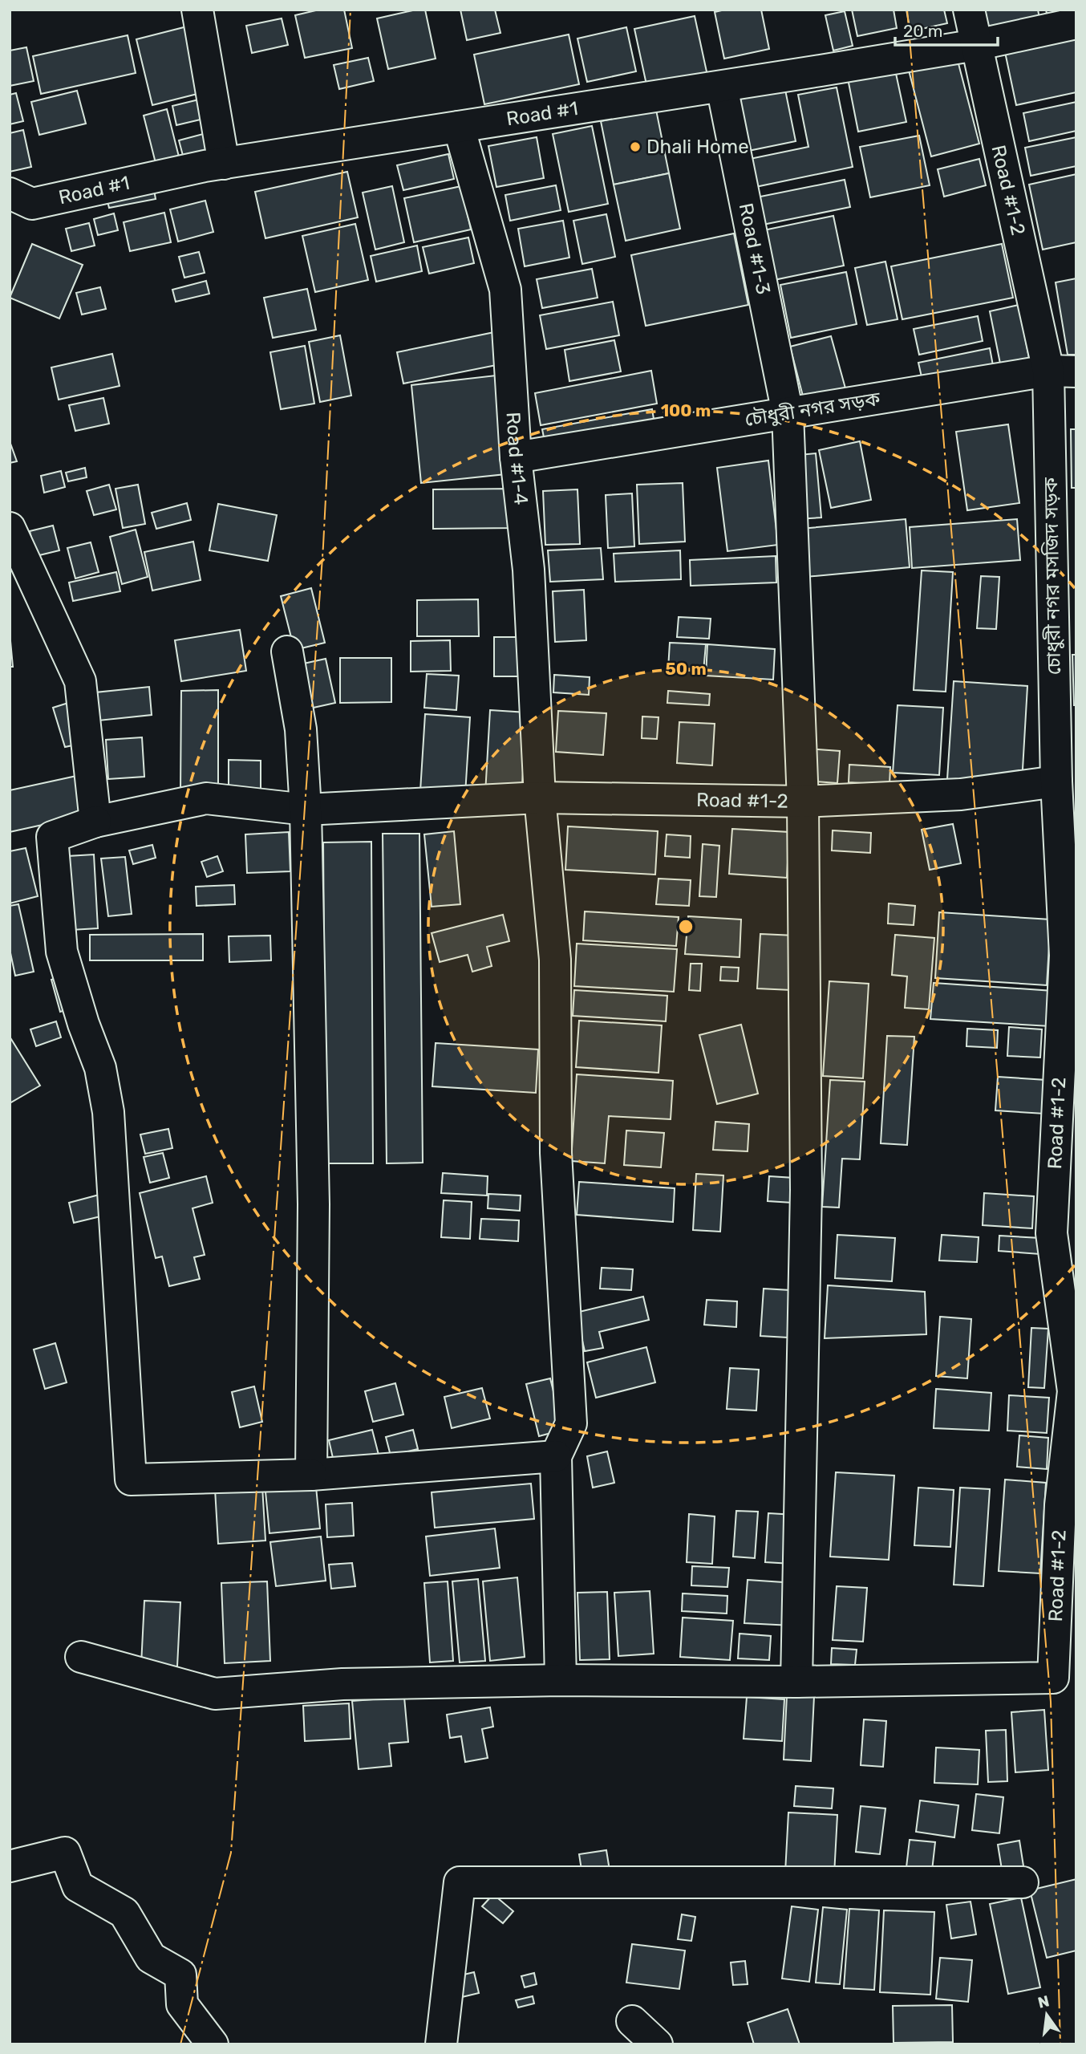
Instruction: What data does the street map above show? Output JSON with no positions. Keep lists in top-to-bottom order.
{
  "streets": {
    "street": [
      "Road #1",
      "Road #1-2",
      "Road #1-3",
      "চৌধুরী নগর সড়ক",
      "Road #1-4",
      "চোধুরী নগর মসজিদ সড়ক"
    ]
  },
  "crossings": [
    ["Road #1", "Road #1-2"],
    ["Road #1", "Road #1-3"],
    ["Road #1", "Road #1-4"],
    ["Road #1-2", "Road #1-3"],
    ["Road #1-2", "চৌধুরী নগর সড়ক"],
    ["Road #1-2", "Road #1-4"],
    ["Road #1-2", "চোধুরী নগর মসজিদ সড়ক"],
    ["Road #1-3", "চৌধুরী নগর সড়ক"],
    ["চৌধুরী নগর সড়ক", "Road #1-4"],
    ["চৌধুরী নগর সড়ক", "চোধুরী নগর মসজিদ সড়ক"]
  ],
  "places": ["Dhali Home"],
  "scale_bar": "20 m",
  "north": "top",
  "rings": ["100 m", "50 m"]
}
